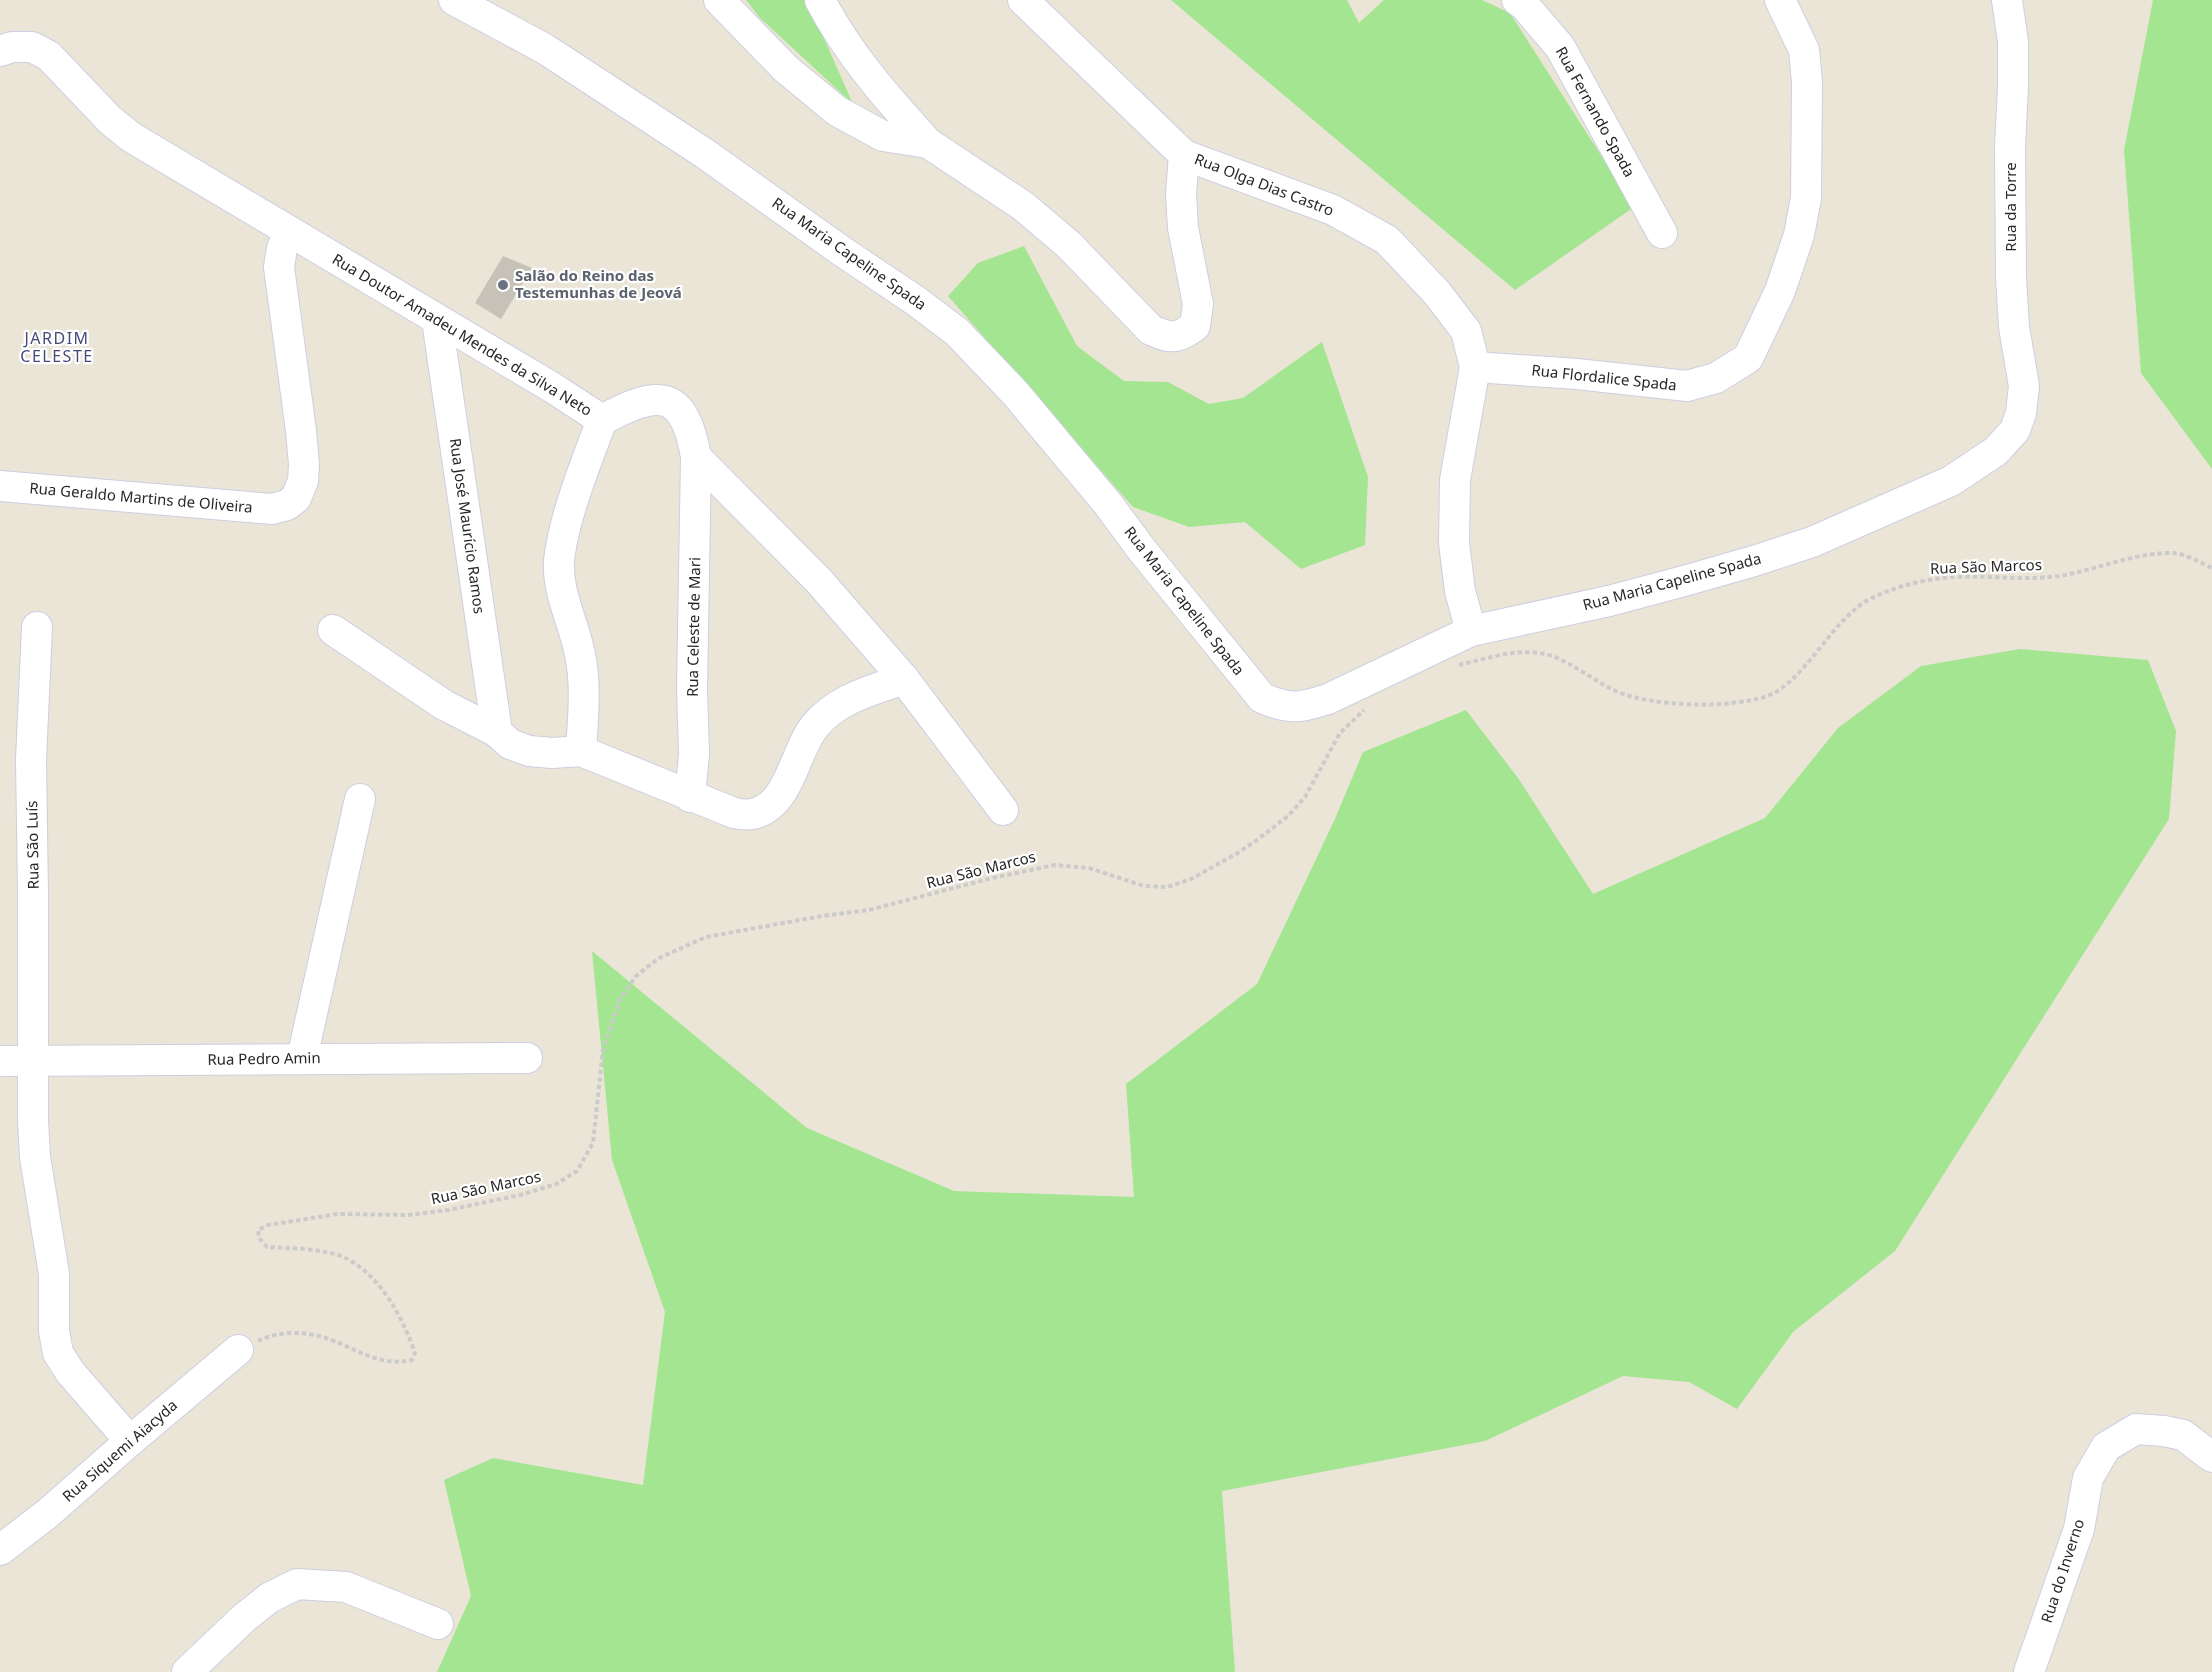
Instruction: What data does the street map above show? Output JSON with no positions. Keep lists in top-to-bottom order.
{
  "streets": {
    "street": [
      "Rua Fernando Spada",
      "Rua Olga Dias Castro",
      "Rua da Torre",
      "Rua Maria Capeline Spada",
      "Rua Doutor Amadeu Mendes da Silva Neto",
      "Rua Flordalice Spada",
      "Rua Geraldo Martins de Oliveira",
      "Rua José Maurício Ramos",
      "Rua Celeste de Mari",
      "Rua São Luís",
      "Rua Pedro Amin",
      "Rua Siquemi Aiacyda",
      "Rua do Inverno"
    ],
    "path": ["Rua São Marcos"]
  },
  "crossings": [
    ["Rua Olga Dias Castro", "Rua Maria Capeline Spada"],
    ["Rua Olga Dias Castro", "Rua Flordalice Spada"],
    ["Rua da Torre", "Rua Maria Capeline Spada"],
    ["Rua Doutor Amadeu Mendes da Silva Neto", "Rua Geraldo Martins de Oliveira"],
    ["Rua Doutor Amadeu Mendes da Silva Neto", "Rua José Maurício Ramos"],
    ["Rua Doutor Amadeu Mendes da Silva Neto", "Rua Celeste de Mari"],
    ["Rua São Marcos", "Rua Siquemi Aiacyda"],
    ["Rua São Luís", "Rua Pedro Amin"],
    ["Rua São Luís", "Rua Siquemi Aiacyda"]
  ],
  "districts": ["JARDIM CELESTE"],
  "places": ["Salão do Reino das Testemunhas de Jeová"]
}
